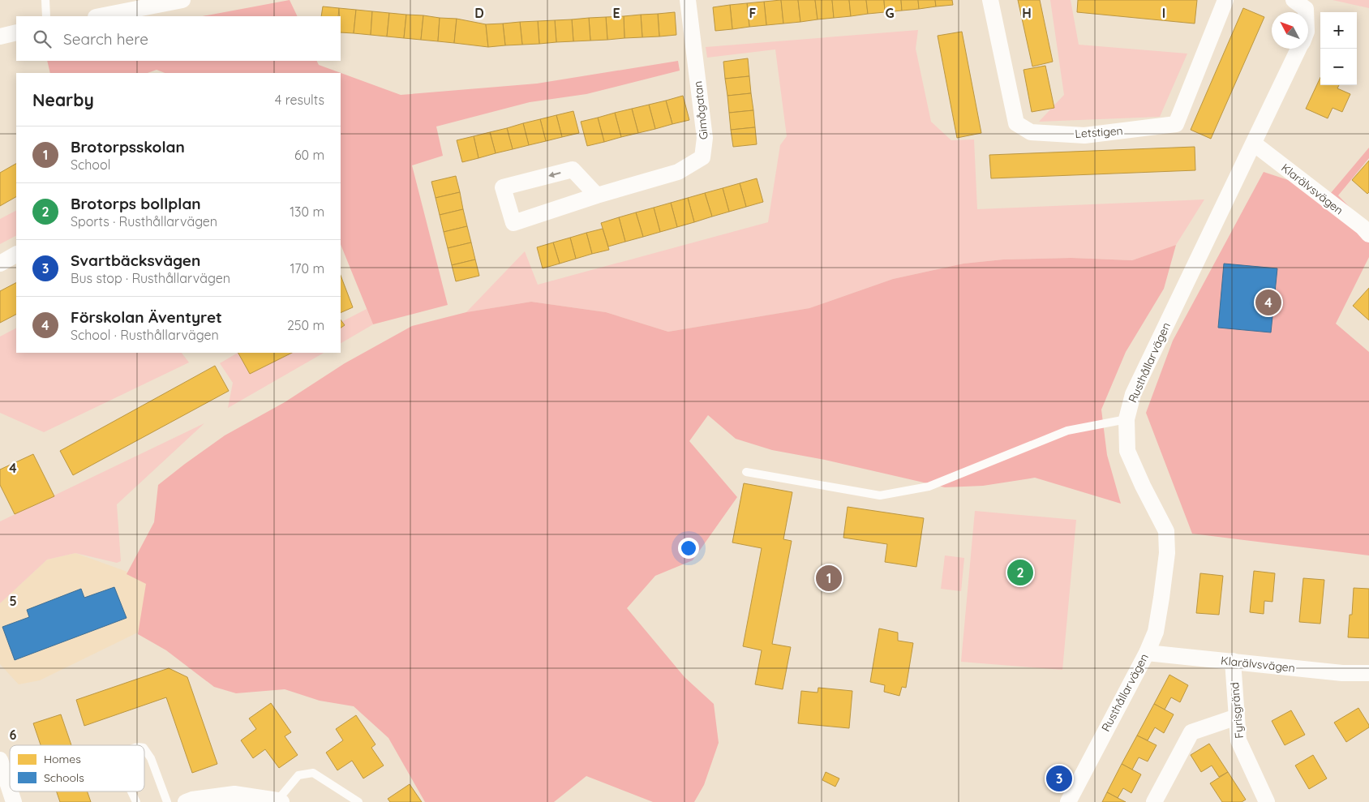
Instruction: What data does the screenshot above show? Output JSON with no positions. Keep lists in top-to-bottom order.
{
  "streets": {
    "street": [
      "Gimågatan",
      "Letstigen",
      "Klarälvsvägen",
      "Rusthållarvägen",
      "Fyrisgränd"
    ]
  },
  "crossings": [
    ["Klarälvsvägen", "Rusthållarvägen"],
    ["Klarälvsvägen", "Fyrisgränd"]
  ],
  "legend": ["Homes", "Schools"],
  "north": "top left",
  "page": {
    "map_buttons": ["+", "−"],
    "search": "Search here",
    "heading": ["Nearby", "4 results"],
    "list": [
      {
        "mark": "1",
        "name": "Brotorpsskolan",
        "note": "School",
        "value": "60 m"
      },
      {
        "mark": "2",
        "name": "Brotorps bollplan",
        "note": "Sports · Rusthållarvägen",
        "value": "130 m"
      },
      {
        "mark": "3",
        "name": "Svartbäcksvägen",
        "note": "Bus stop · Rusthållarvägen",
        "value": "170 m"
      },
      {
        "mark": "4",
        "name": "Förskolan Äventyret",
        "note": "School · Rusthållarvägen",
        "value": "250 m"
      }
    ],
    "pins": [
      "4",
      "2",
      "1",
      "3"
    ]
  },
  "grid": {
    "columns": [
      "D",
      "E",
      "F",
      "G",
      "H",
      "I"
    ],
    "rows": ["4", "5", "6"]
  }
}
